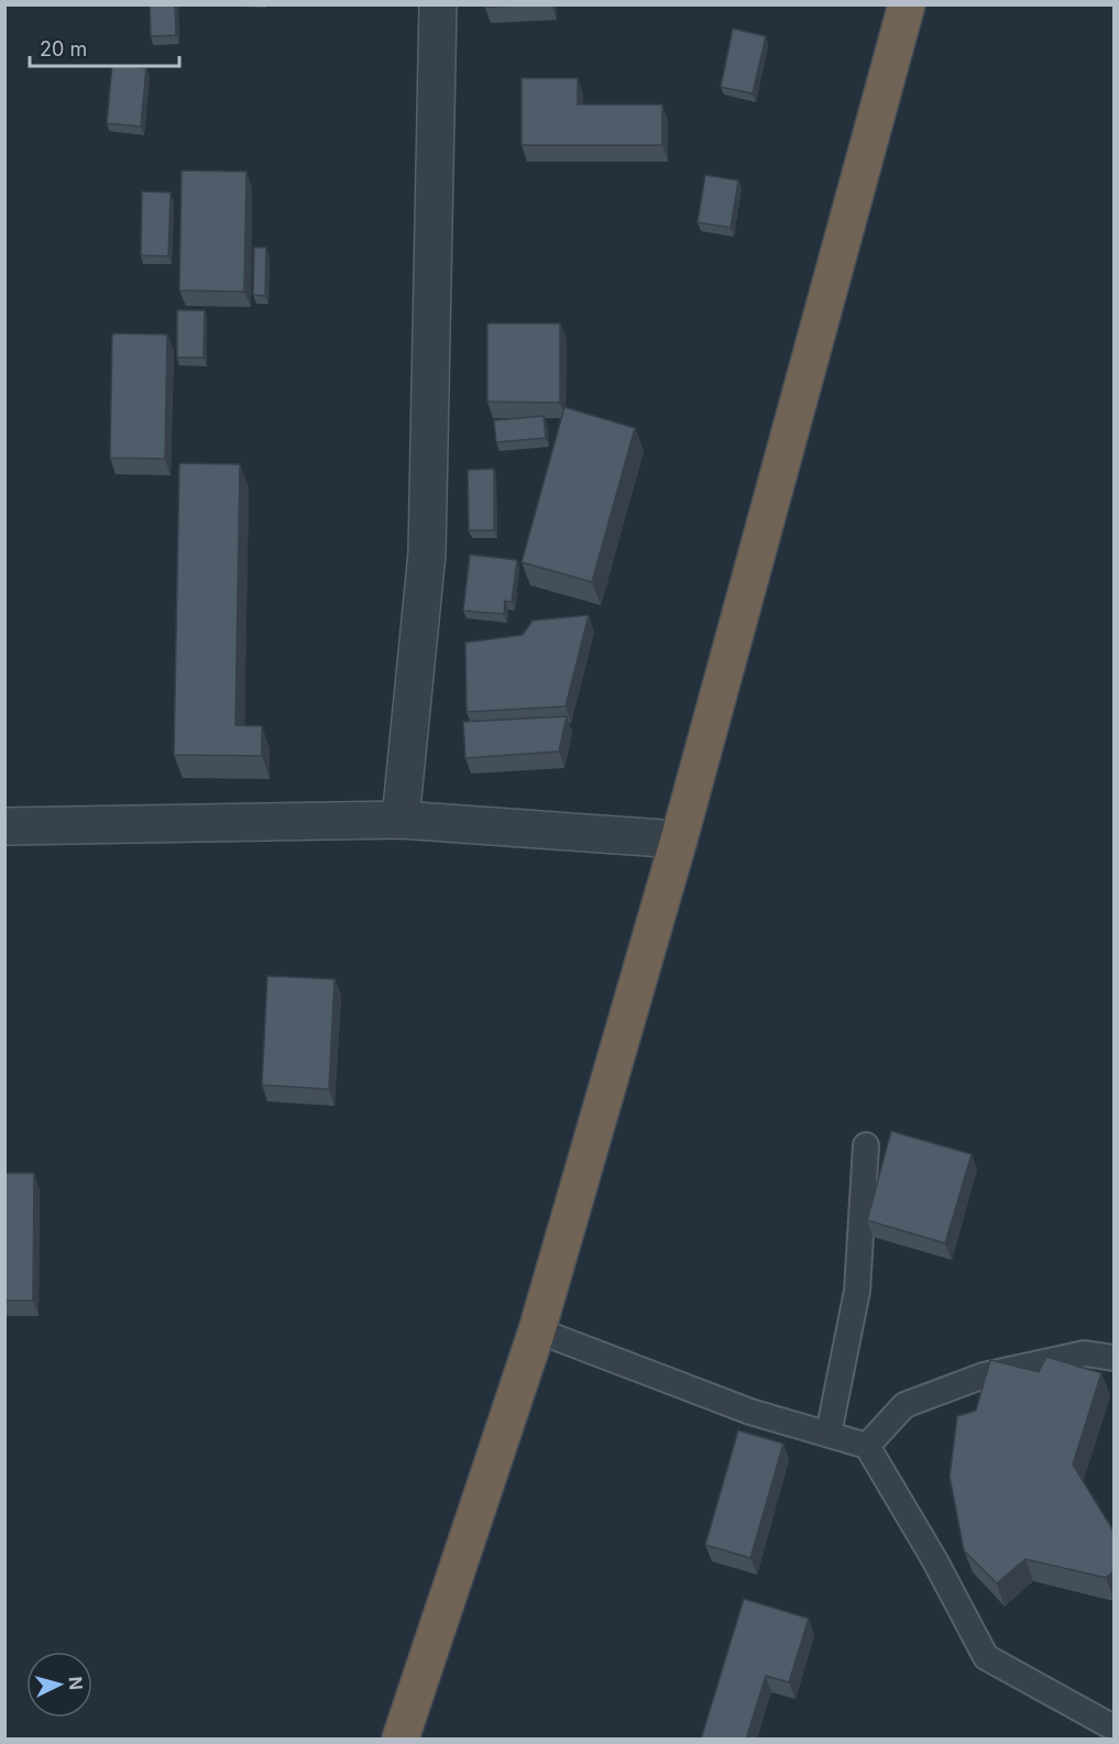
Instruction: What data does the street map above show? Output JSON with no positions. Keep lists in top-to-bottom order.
{
  "scale_bar": "20 m",
  "north": "right"
}
